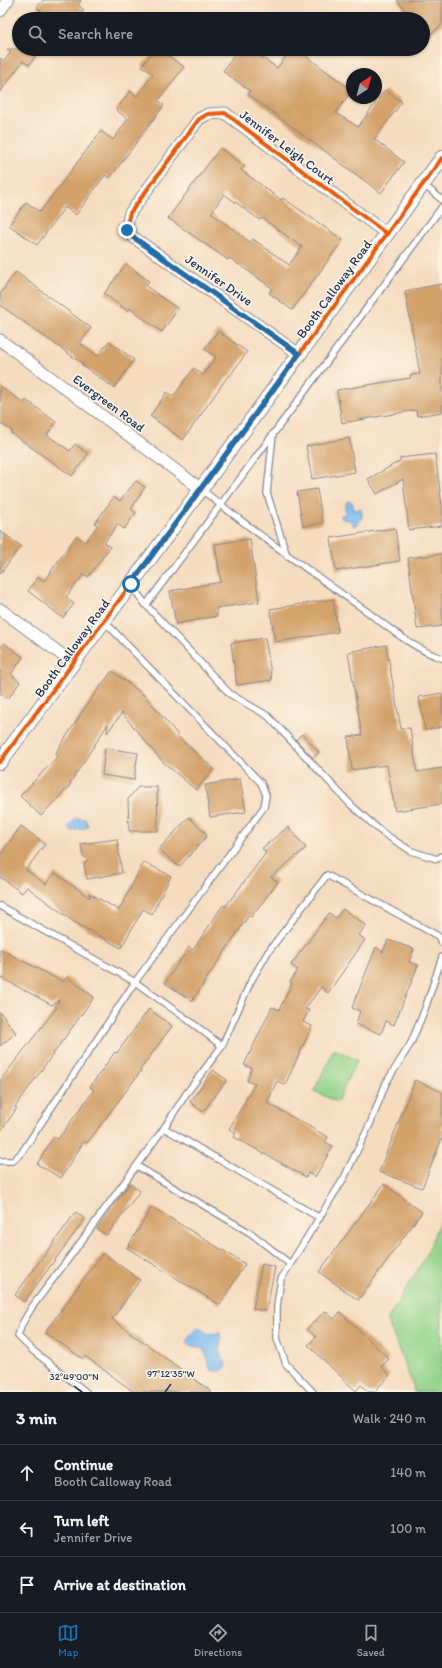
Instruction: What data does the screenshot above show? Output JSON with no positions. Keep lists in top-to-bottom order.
{
  "streets": {
    "street": [
      "Jennifer Leigh Court",
      "Jennifer Drive",
      "Booth Calloway Road",
      "Evergreen Road"
    ]
  },
  "crossings": [
    ["Jennifer Leigh Court", "Jennifer Drive"],
    ["Jennifer Leigh Court", "Booth Calloway Road"],
    ["Jennifer Drive", "Booth Calloway Road"],
    ["Booth Calloway Road", "Evergreen Road"]
  ],
  "north": "top right",
  "page": {
    "search": "Search here",
    "heading": ["3 min", "Walk · 240 m"],
    "list": [
      ["Continue", "Booth Calloway Road", "140 m"],
      ["Turn left", "Jennifer Drive", "100 m"],
      "Arrive at destination"
    ],
    "nav": ["Map", "Directions", "Saved"]
  },
  "coordinates": ["97°12'35\"W", "32°49'00\"N"]
}
